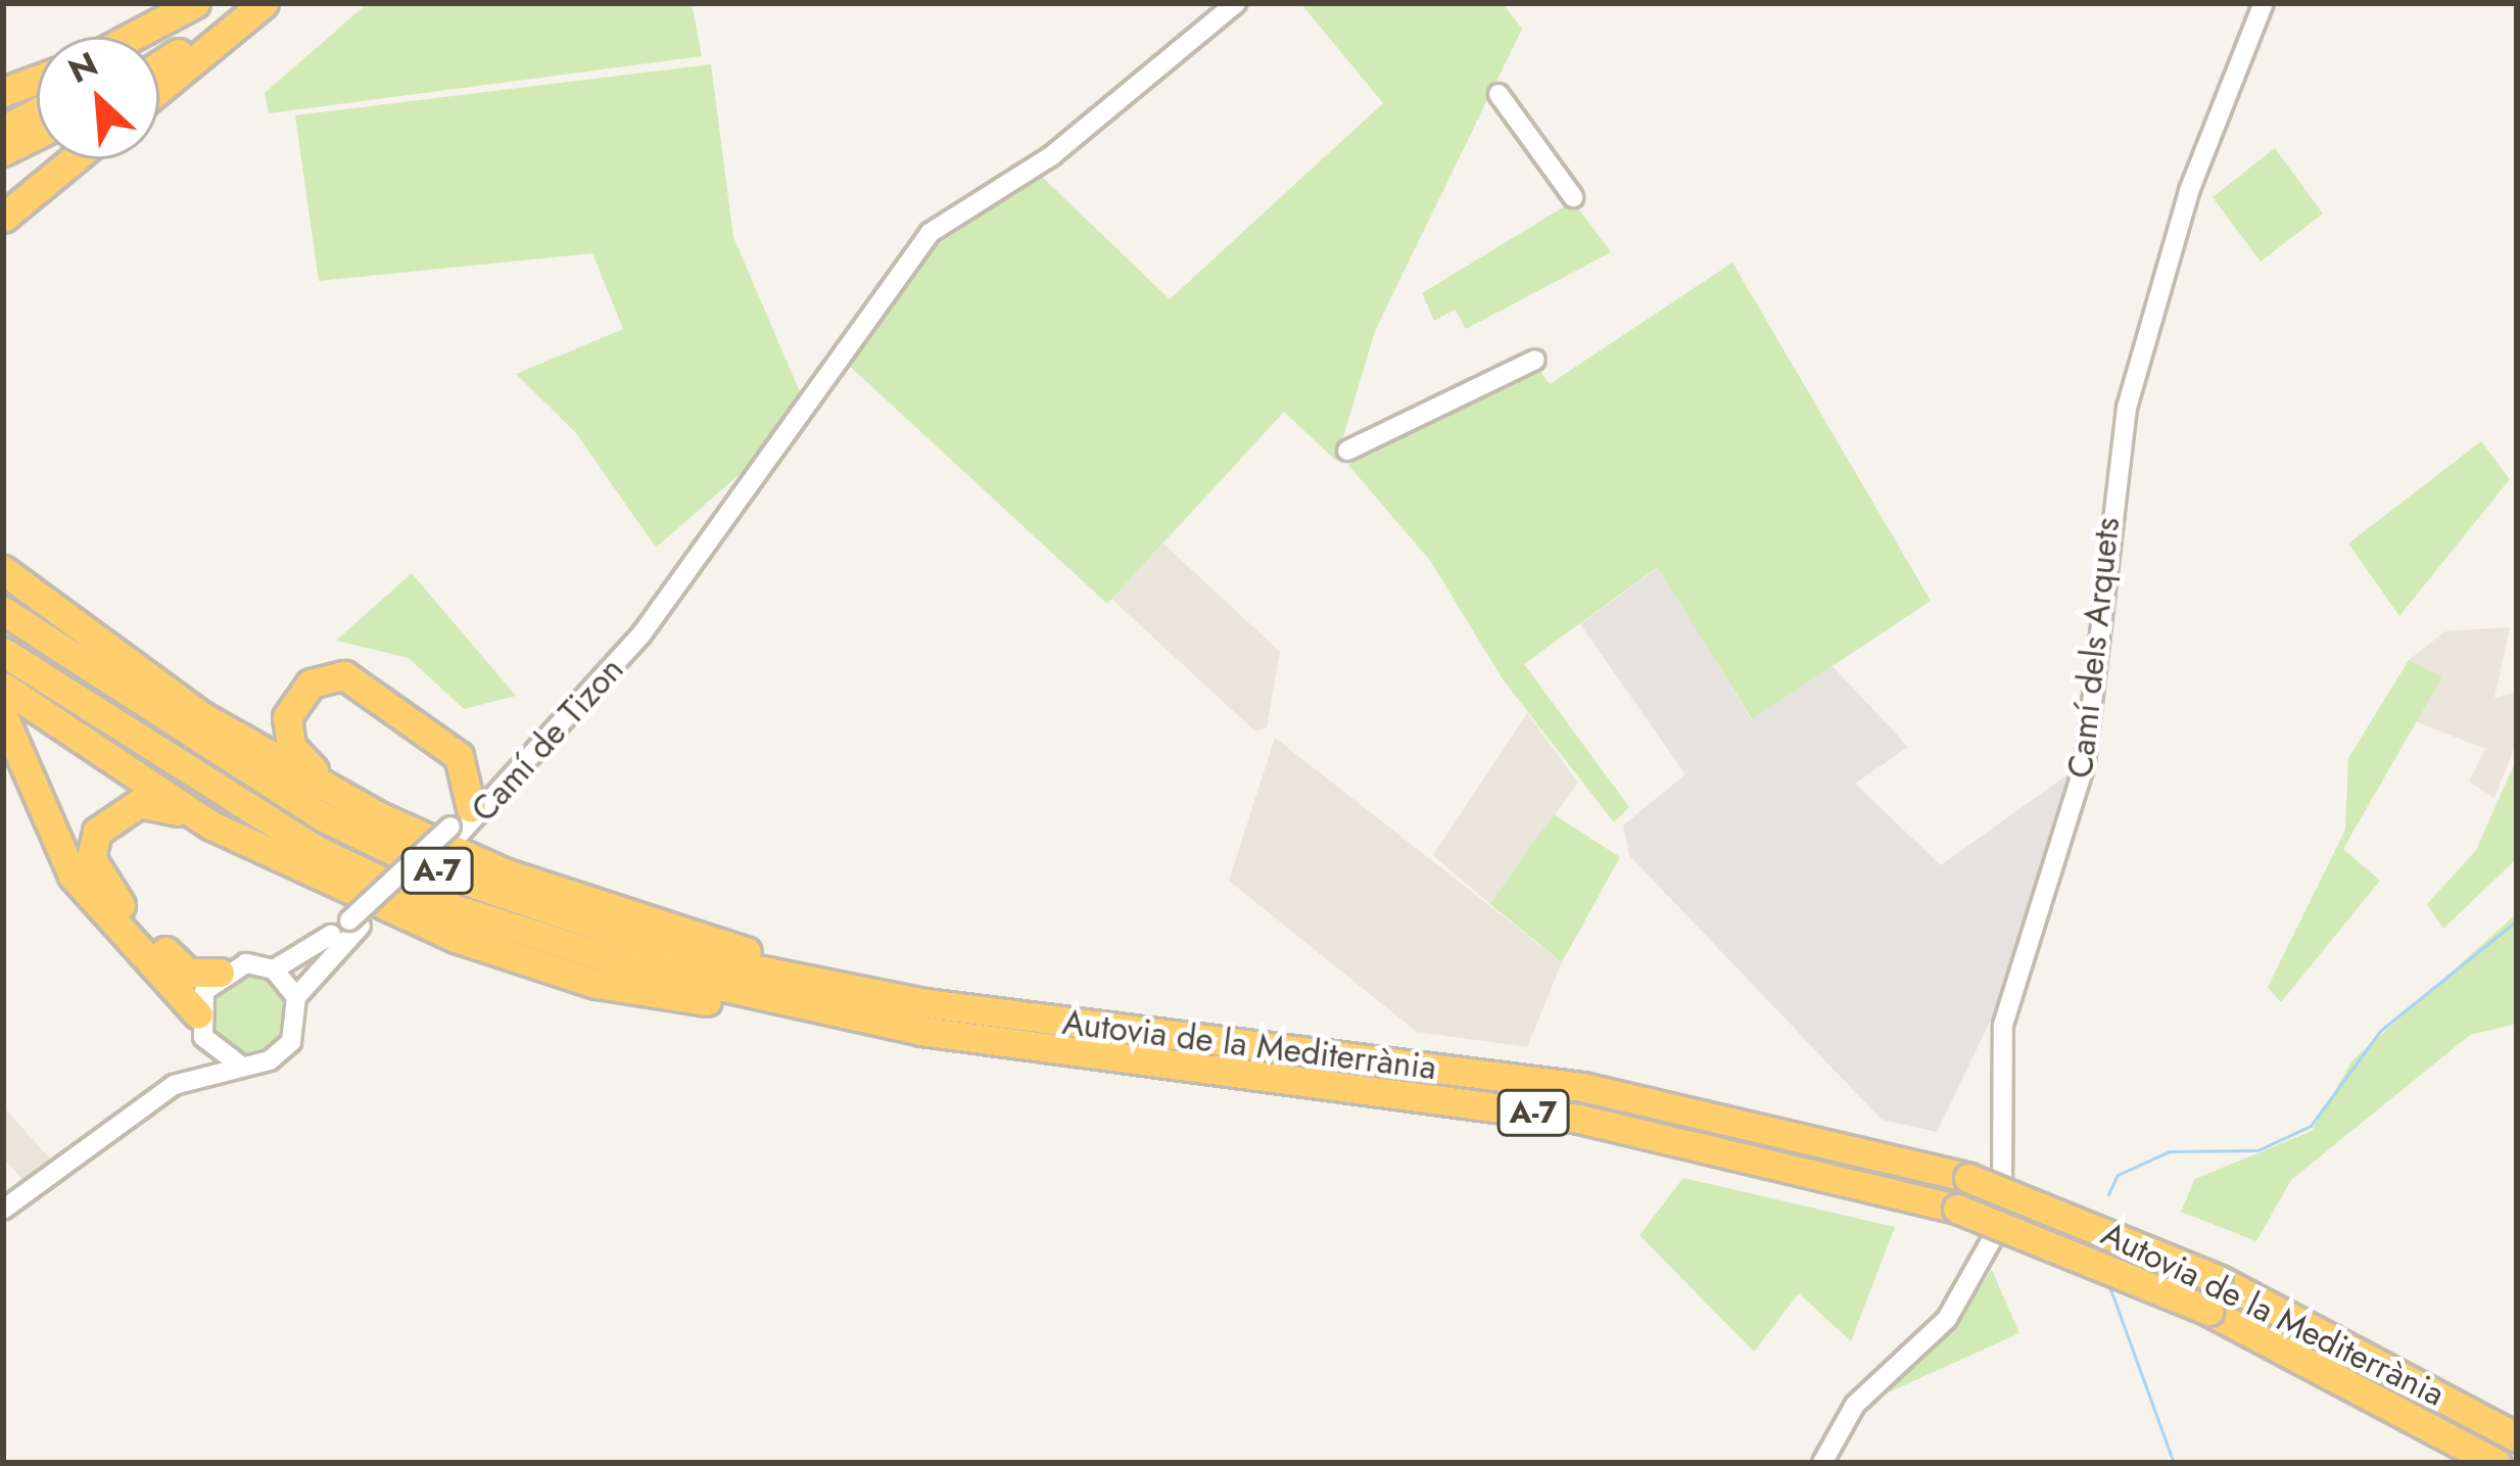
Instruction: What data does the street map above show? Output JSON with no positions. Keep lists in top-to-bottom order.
{
  "streets": {
    "highway": ["A-7", "Autovia de la Mediterrània"],
    "street": ["Camí dels Arquets", "Camí de Tizon"]
  },
  "north": "top left"
}
